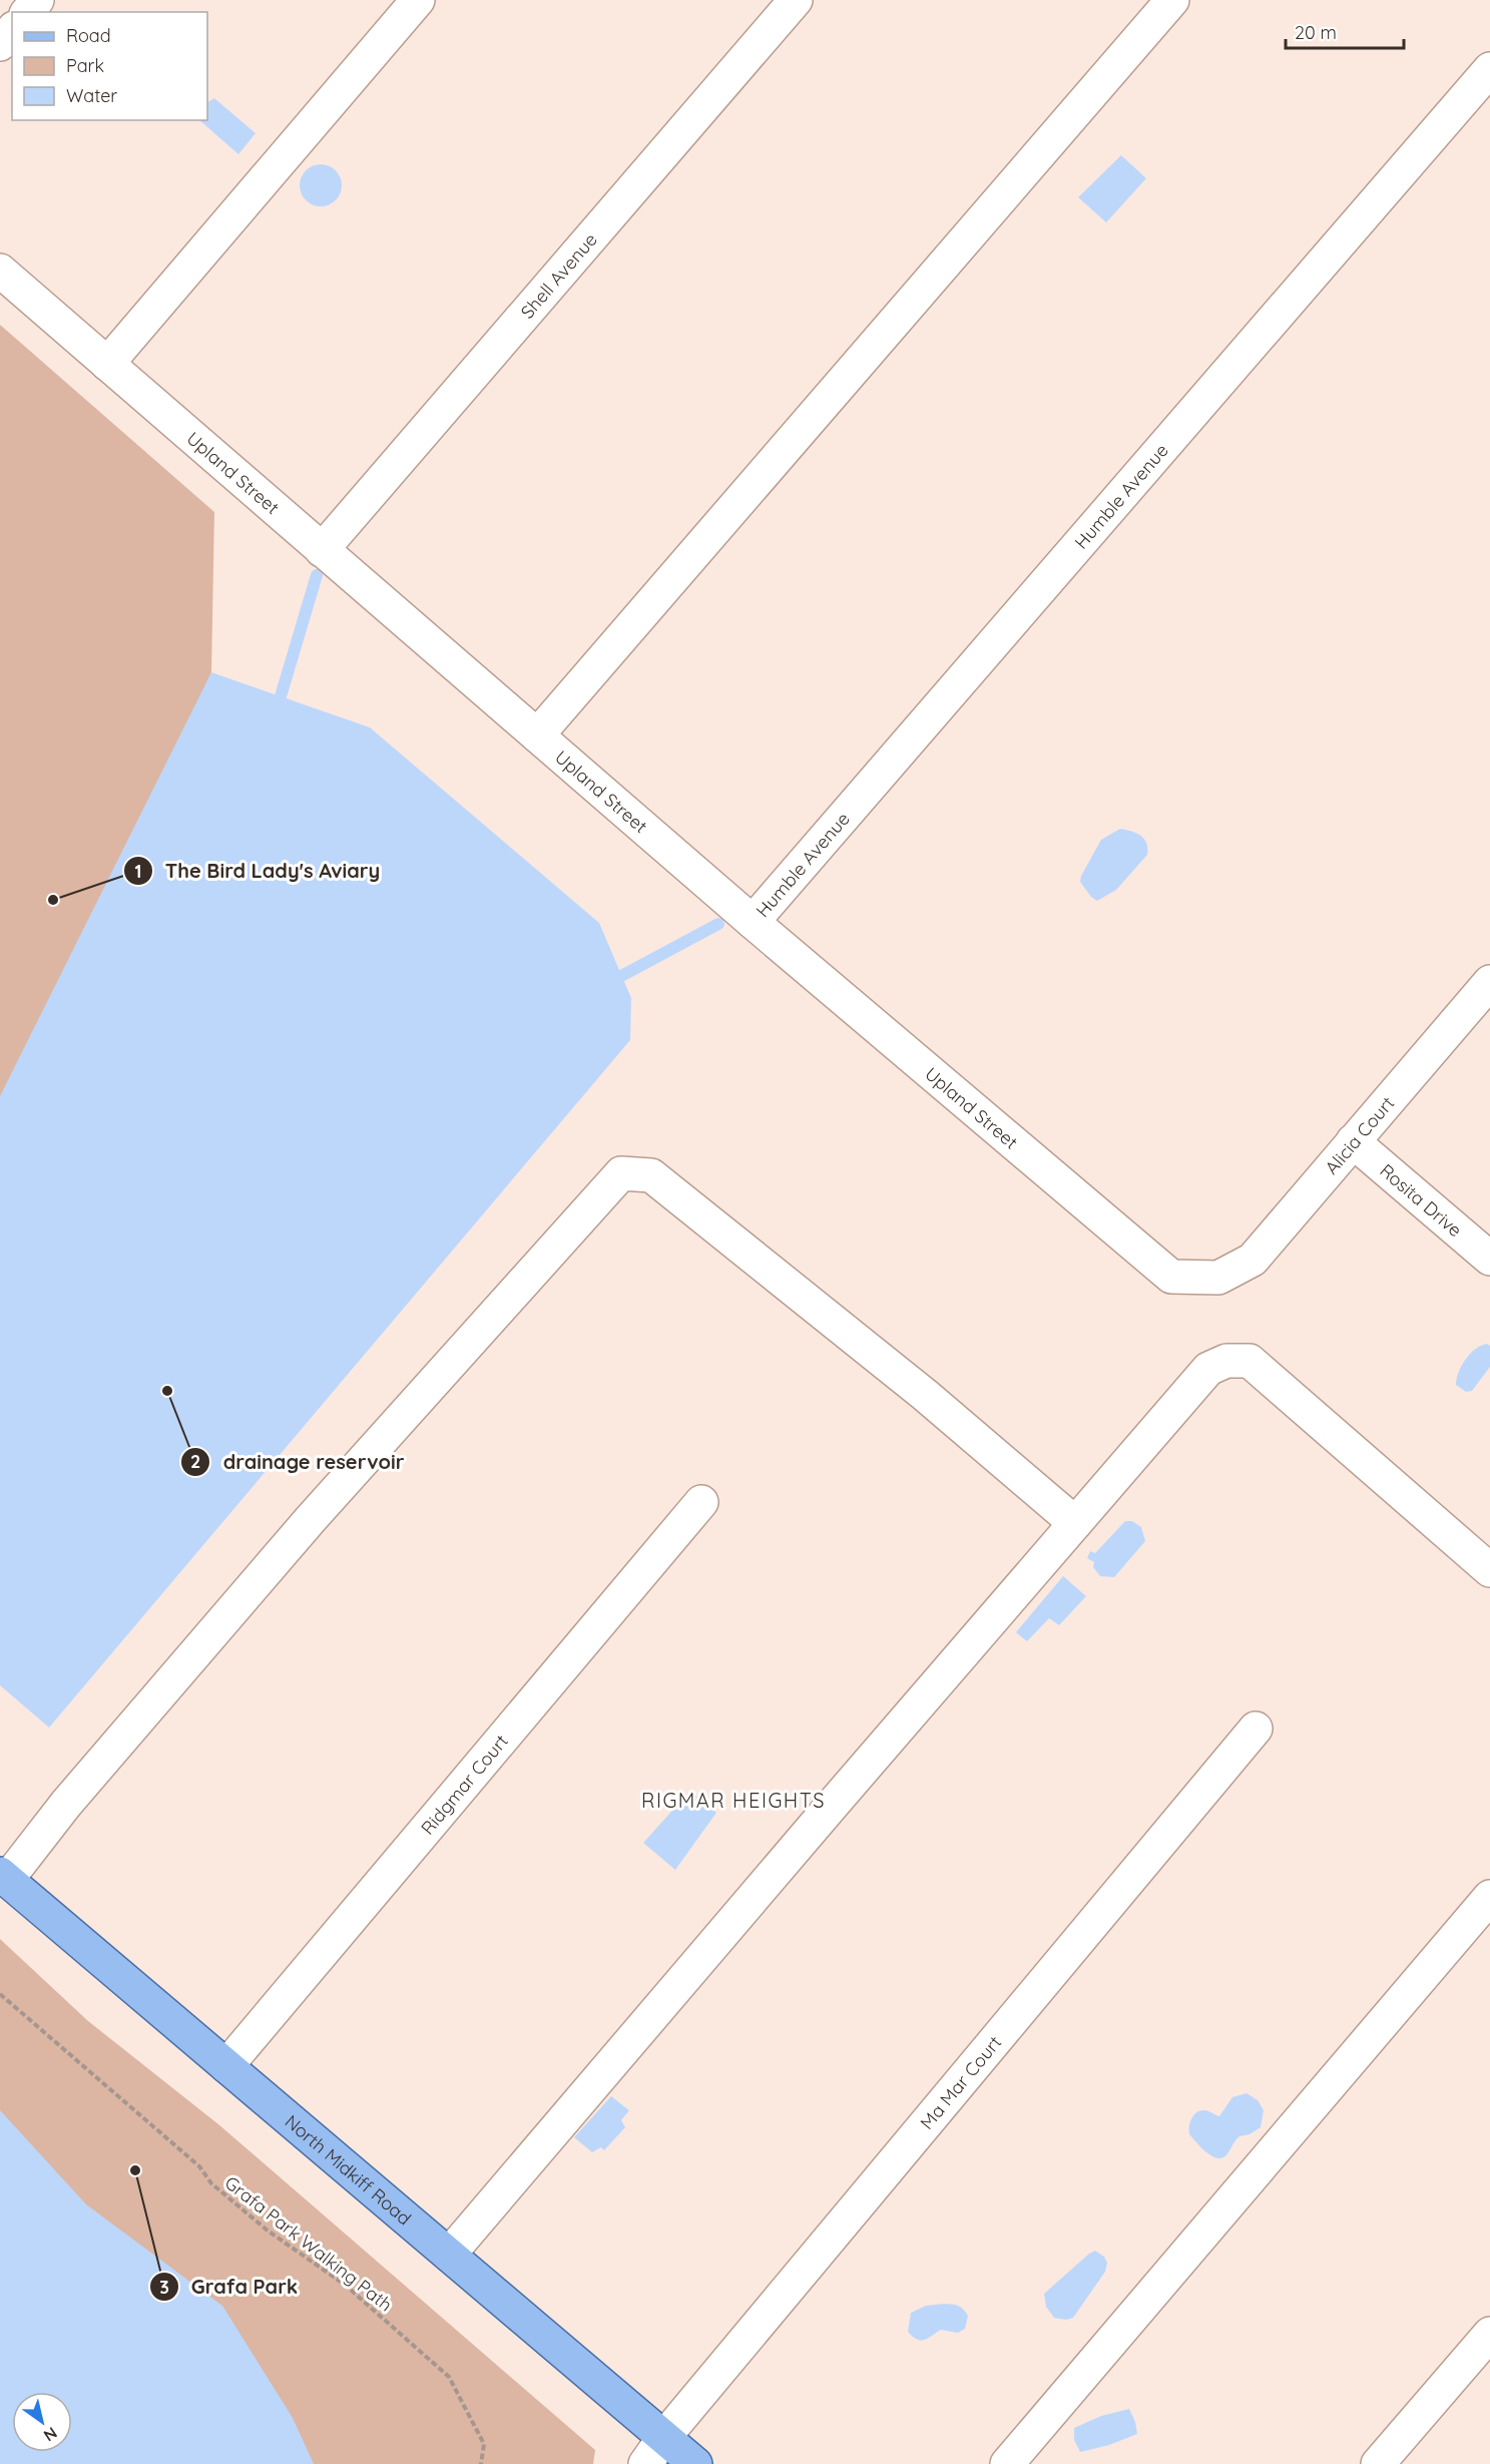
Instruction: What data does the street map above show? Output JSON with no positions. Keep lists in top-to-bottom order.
{
  "streets": {
    "main road": ["North Midkiff Road"],
    "street": [
      "Shell Avenue",
      "Upland Street",
      "Humble Avenue",
      "Alicia Court",
      "Rosita Drive",
      "Ridgmar Court",
      "Ma Mar Court"
    ],
    "path": ["Grafa Park Walking Path"]
  },
  "crossings": [
    ["Shell Avenue", "Upland Street"],
    ["Upland Street", "Humble Avenue"],
    ["Upland Street", "Alicia Court"],
    ["Alicia Court", "Rosita Drive"],
    ["Ridgmar Court", "North Midkiff Road"],
    ["Ma Mar Court", "North Midkiff Road"]
  ],
  "districts": ["RIGMAR HEIGHTS"],
  "places": ["The Bird Lady's Aviary", "drainage reservoir", "Grafa Park"],
  "legend": ["Road", "Park", "Water"],
  "scale_bar": "20 m",
  "north": "bottom right"
}
